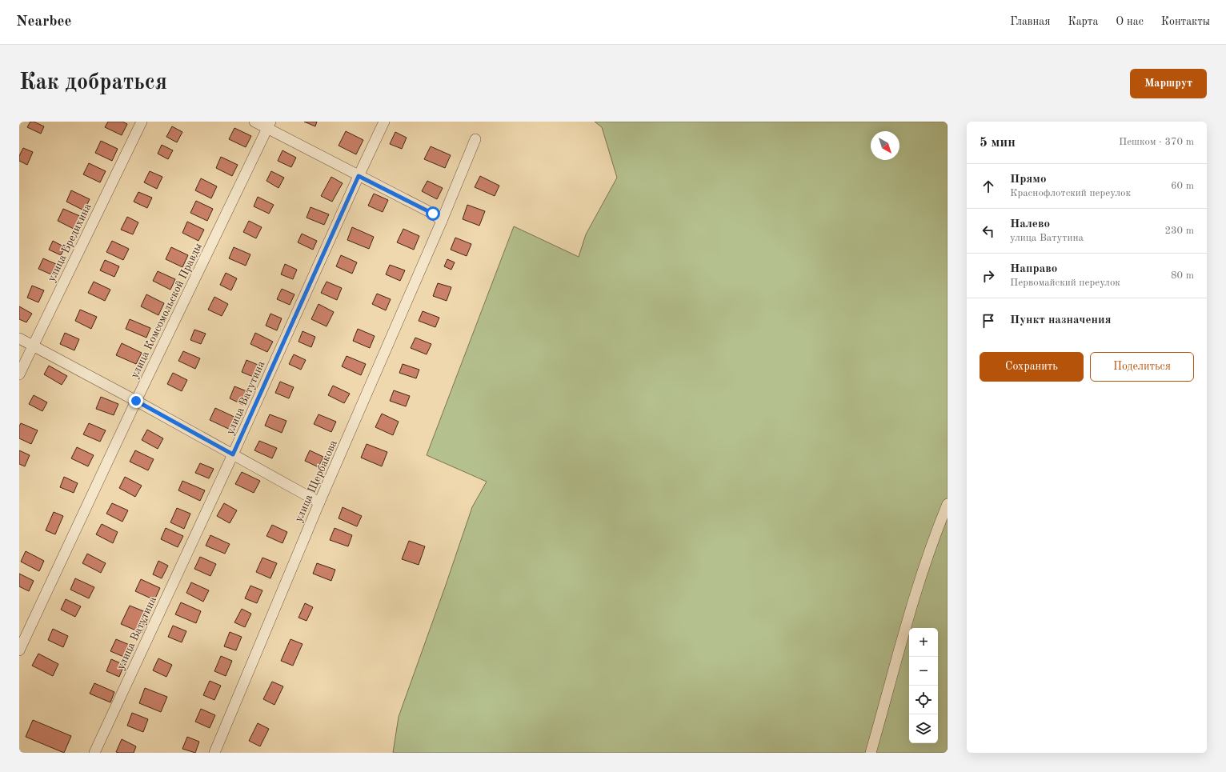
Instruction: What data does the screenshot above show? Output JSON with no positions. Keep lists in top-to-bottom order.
{
  "streets": {
    "street": [
      "улица Бредихина",
      "улица Комсомольской Правды",
      "улица Ватутина",
      "улица Щербакова"
    ]
  },
  "north": "bottom right",
  "page": {
    "header": "Nearbee",
    "nav": [
      "Главная",
      "Карта",
      "О нас",
      "Контакты"
    ],
    "buttons": [
      "Маршрут",
      ["Сохранить", "Поделиться"]
    ],
    "title": "Как добраться",
    "heading": ["5 мин", "Пешком · 370 m"],
    "list": [
      ["Прямо", "Краснофлотский переулок", "60 m"],
      ["Налево", "улица Ватутина", "230 m"],
      ["Направо", "Первомайский переулок", "80 m"],
      "Пункт назначения"
    ],
    "map_buttons": ["+", "−"]
  }
}
